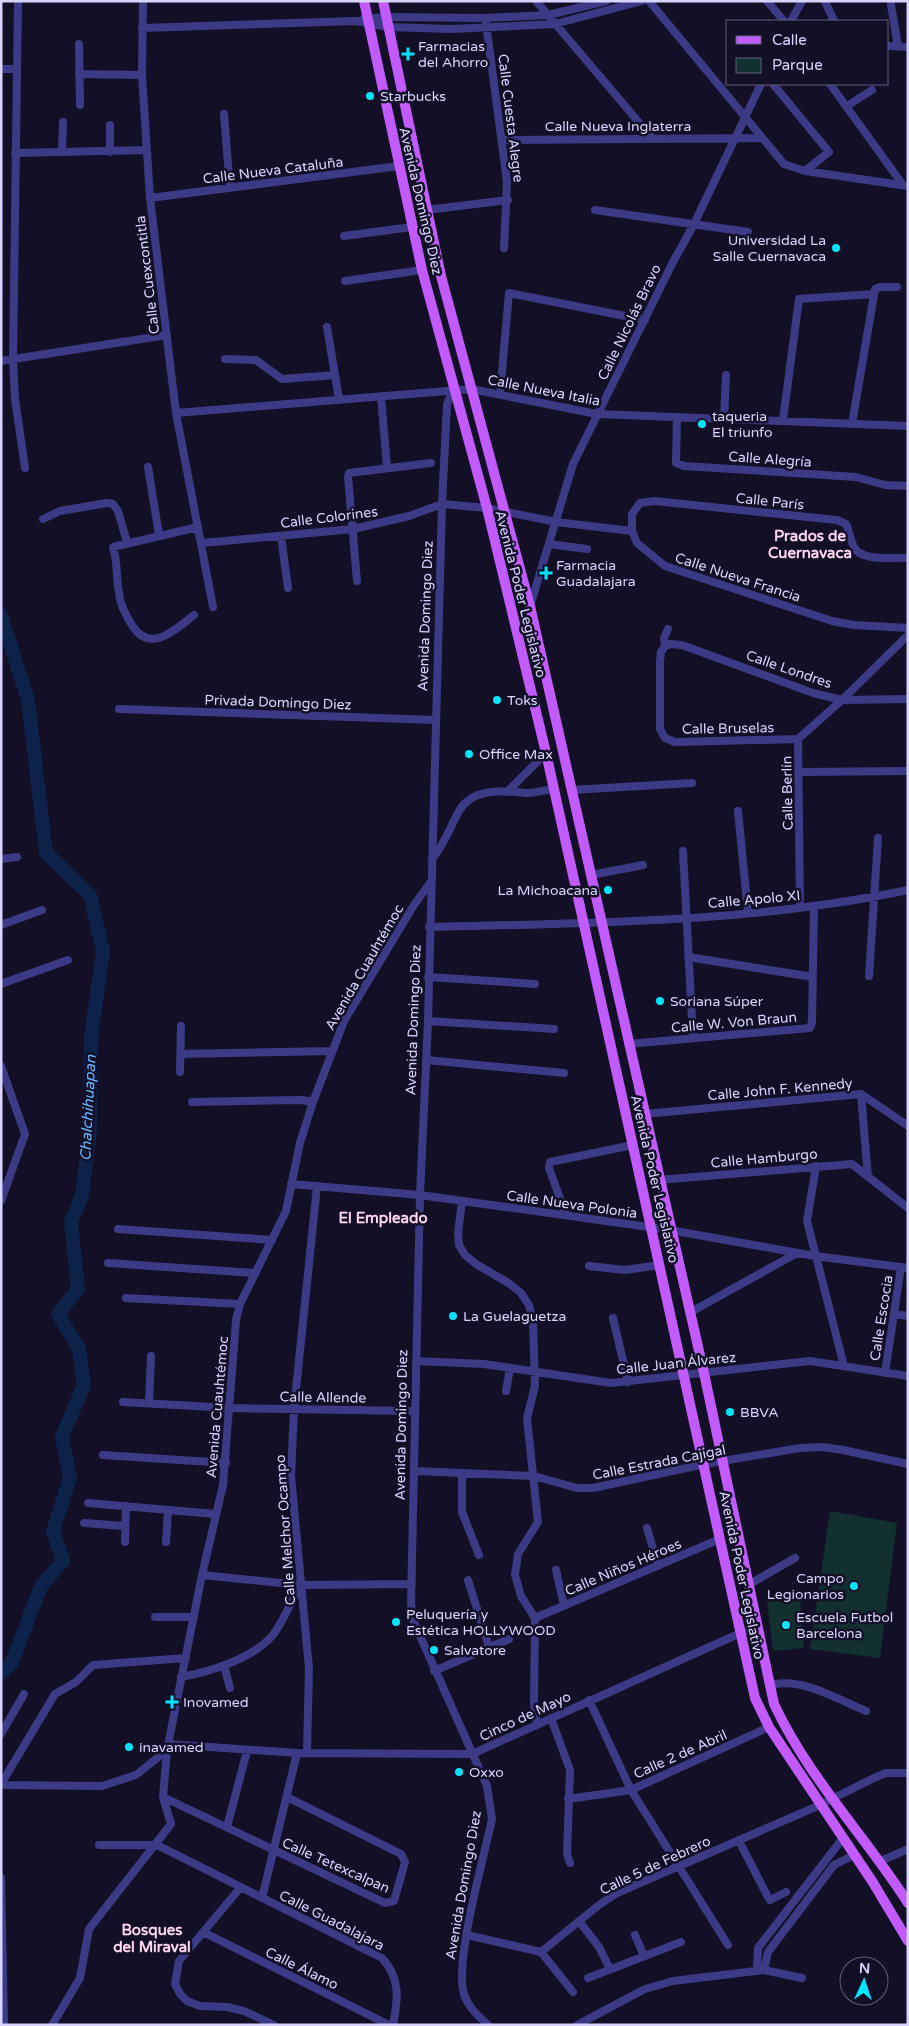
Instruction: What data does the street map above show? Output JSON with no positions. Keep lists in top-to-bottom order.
{
  "streets": {
    "main road": ["Avenida Domingo Diez", "Avenida Poder Legislativo"],
    "street": [
      "Calle Cuesta Alegre",
      "Calle Nueva Inglaterra",
      "Calle Nueva Cataluña",
      "Calle Cuexcontitla",
      "Calle Nicolás Bravo",
      "Calle Nueva Italia",
      "Calle Alegría",
      "Calle París",
      "Calle Colorines",
      "Calle Nueva Francia",
      "Calle Londres",
      "Privada Domingo Diez",
      "Calle Bruselas",
      "Calle Berlín",
      "Calle Apolo XI",
      "Avenida Cuauhtémoc",
      "Calle W. Von Braun",
      "Calle John F. Kennedy",
      "Calle Hamburgo",
      "Calle Nueva Polonia",
      "Calle Escocia",
      "Calle Juan Álvarez",
      "Calle Allende",
      "Calle Estrada Cajigal",
      "Calle Melchor Ocampo",
      "Calle Niños Héroes",
      "Cinco de Mayo",
      "Calle 2 de Abril",
      "Calle Tetexcalpan",
      "Calle 5 de Febrero",
      "Calle Guadalajara",
      "Calle Álamo"
    ]
  },
  "crossings": [
    ["Calle Cuesta Alegre", "Calle Nueva Inglaterra"],
    ["Calle Cuesta Alegre", "Avenida Domingo Diez"],
    ["Calle Nueva Inglaterra", "Calle Nicolás Bravo"],
    ["Calle Nueva Cataluña", "Avenida Domingo Diez"],
    ["Calle Nueva Cataluña", "Calle Cuexcontitla"],
    ["Avenida Domingo Diez", "Calle Nueva Italia"],
    ["Avenida Domingo Diez", "Calle Colorines"],
    ["Avenida Domingo Diez", "Avenida Poder Legislativo"],
    ["Avenida Domingo Diez", "Privada Domingo Diez"],
    ["Avenida Domingo Diez", "Calle Apolo XI"],
    ["Avenida Domingo Diez", "Avenida Cuauhtémoc"],
    ["Avenida Domingo Diez", "Calle Nueva Polonia"],
    ["Avenida Domingo Diez", "Calle Juan Álvarez"],
    ["Avenida Domingo Diez", "Calle Allende"],
    ["Avenida Domingo Diez", "Calle Estrada Cajigal"],
    ["Avenida Domingo Diez", "Cinco de Mayo"],
    ["Calle Cuexcontitla", "Calle Nueva Italia"],
    ["Calle Cuexcontitla", "Calle Colorines"],
    ["Calle Nicolás Bravo", "Calle Nueva Italia"],
    ["Calle Nicolás Bravo", "Avenida Poder Legislativo"],
    ["Calle Nueva Italia", "Calle Alegría"],
    ["Calle Nueva Italia", "Avenida Poder Legislativo"],
    ["Calle París", "Calle Nueva Francia"],
    ["Calle Colorines", "Avenida Poder Legislativo"],
    ["Avenida Poder Legislativo", "Calle Apolo XI"],
    ["Avenida Poder Legislativo", "Calle W. Von Braun"],
    ["Avenida Poder Legislativo", "Calle John F. Kennedy"],
    ["Avenida Poder Legislativo", "Calle Hamburgo"],
    ["Avenida Poder Legislativo", "Calle Nueva Polonia"],
    ["Avenida Poder Legislativo", "Calle Juan Álvarez"],
    ["Avenida Poder Legislativo", "Calle Estrada Cajigal"],
    ["Avenida Poder Legislativo", "Calle Niños Héroes"],
    ["Avenida Poder Legislativo", "Cinco de Mayo"],
    ["Avenida Poder Legislativo", "Calle 2 de Abril"],
    ["Avenida Poder Legislativo", "Calle 5 de Febrero"],
    ["Calle Londres", "Calle Bruselas"],
    ["Calle Londres", "Calle Berlín"],
    ["Calle Bruselas", "Calle Berlín"],
    ["Calle Berlín", "Calle Apolo XI"],
    ["Calle Apolo XI", "Calle W. Von Braun"],
    ["Avenida Cuauhtémoc", "Calle Nueva Polonia"],
    ["Avenida Cuauhtémoc", "Calle Allende"],
    ["Avenida Cuauhtémoc", "Cinco de Mayo"],
    ["Avenida Cuauhtémoc", "Calle Tetexcalpan"],
    ["Avenida Cuauhtémoc", "Calle Guadalajara"],
    ["Calle Nueva Polonia", "Calle Escocia"],
    ["Calle Nueva Polonia", "Calle Melchor Ocampo"],
    ["Calle Escocia", "Calle Juan Álvarez"],
    ["Calle Allende", "Calle Melchor Ocampo"],
    ["Calle Melchor Ocampo", "Cinco de Mayo"]
  ],
  "districts": ["Prados de Cuernavaca", "El Empleado", "Bosques del Miraval"],
  "water": ["Chalchihuapan"],
  "places": {
    "health": ["Farmacias del Ahorro", "Farmacia Guadalajara", "Inovamed"],
    "other": [
      "Starbucks",
      "Universidad La Salle Cuernavaca",
      "taqueria El triunfo",
      "Toks",
      "Office Max",
      "La Michoacana",
      "Soriana Súper",
      "La Guelaguetza",
      "BBVA",
      "Campo Legionarios",
      "Peluquería y Estética HOLLYWOOD",
      "Escuela Futbol Barcelona",
      "Salvatore",
      "inavamed",
      "Oxxo"
    ]
  },
  "legend": ["Calle", "Parque"],
  "north": "top"
}
